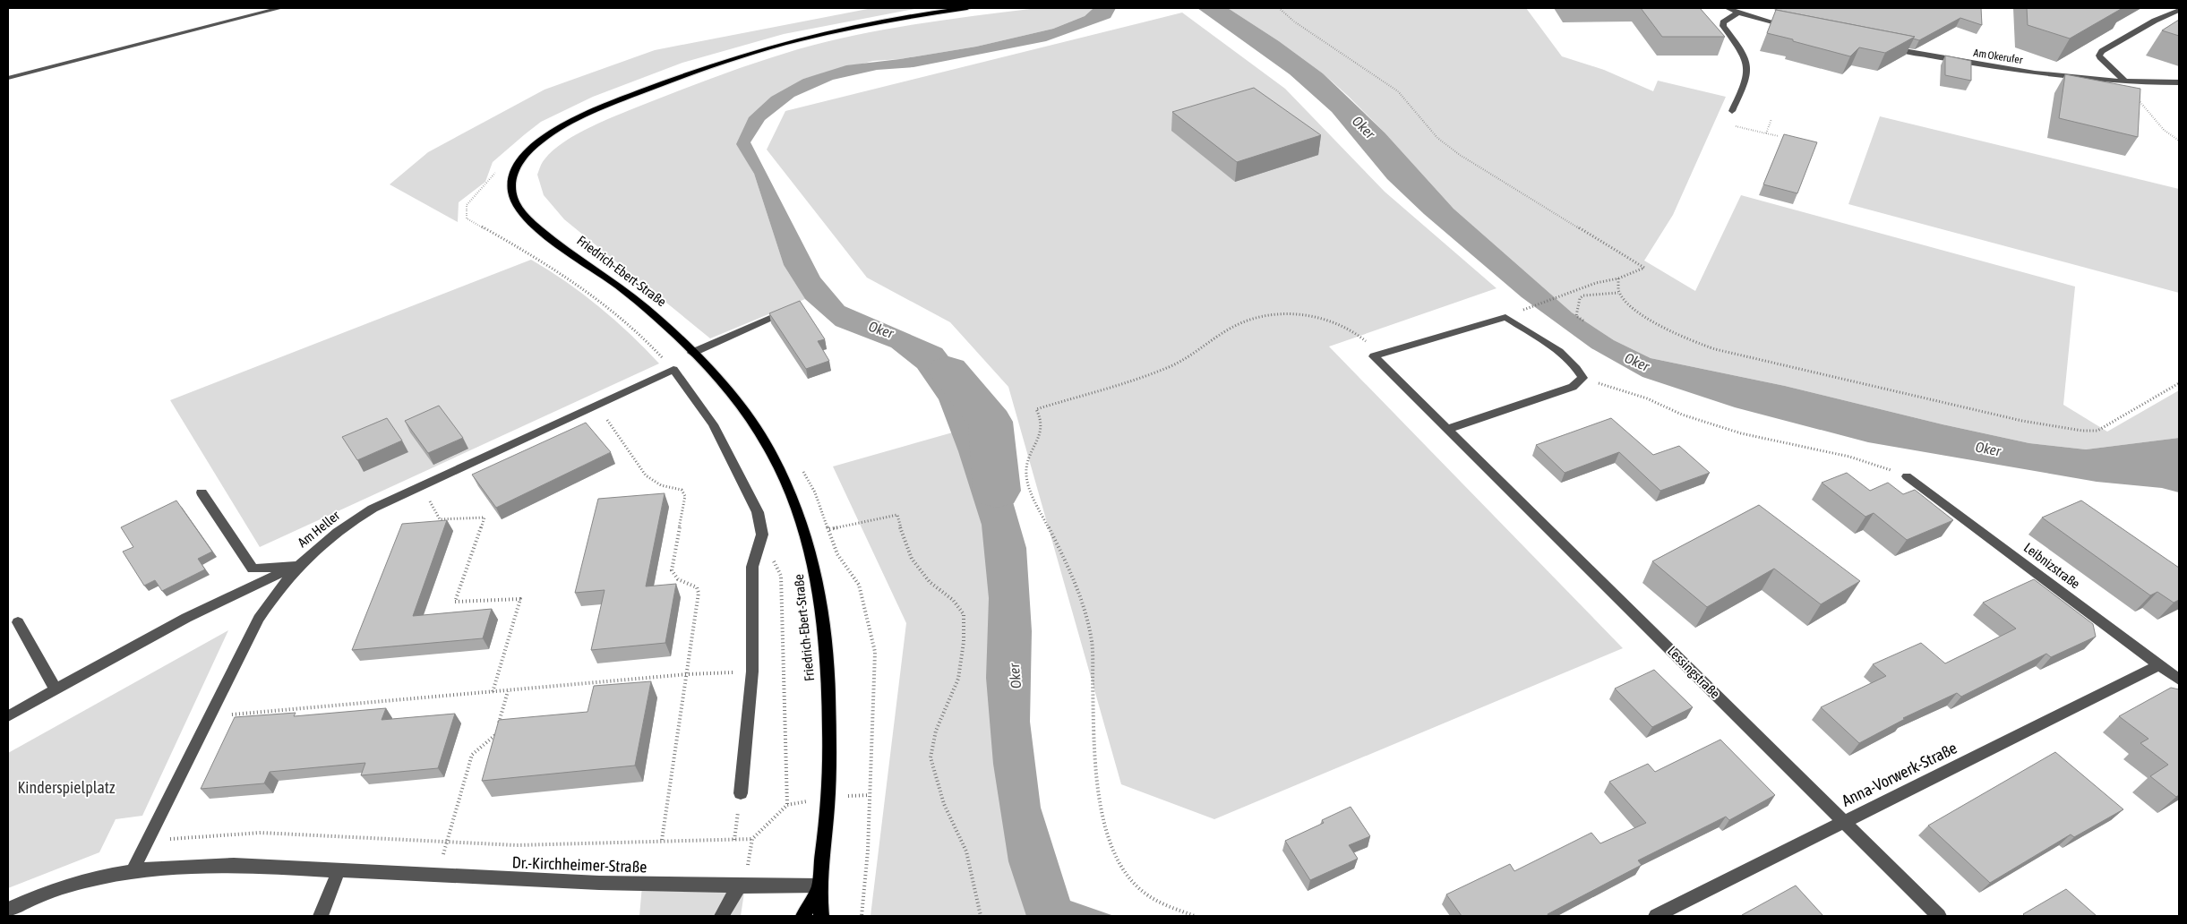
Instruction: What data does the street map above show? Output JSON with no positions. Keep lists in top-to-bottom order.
{
  "streets": {
    "main road": ["Friedrich-Ebert-Straße"],
    "street": [
      "Am Okerufer",
      "Am Heller",
      "Leibnizstraße",
      "Lessingstraße",
      "Anna-Vorwerk-Straße",
      "Dr.-Kirchheimer-Straße"
    ]
  },
  "crossings": [
    ["Friedrich-Ebert-Straße", "Dr.-Kirchheimer-Straße"],
    ["Am Heller", "Dr.-Kirchheimer-Straße"],
    ["Leibnizstraße", "Anna-Vorwerk-Straße"],
    ["Lessingstraße", "Anna-Vorwerk-Straße"]
  ],
  "water": ["Oker"],
  "parks": ["Kinderspielplatz"]
}
